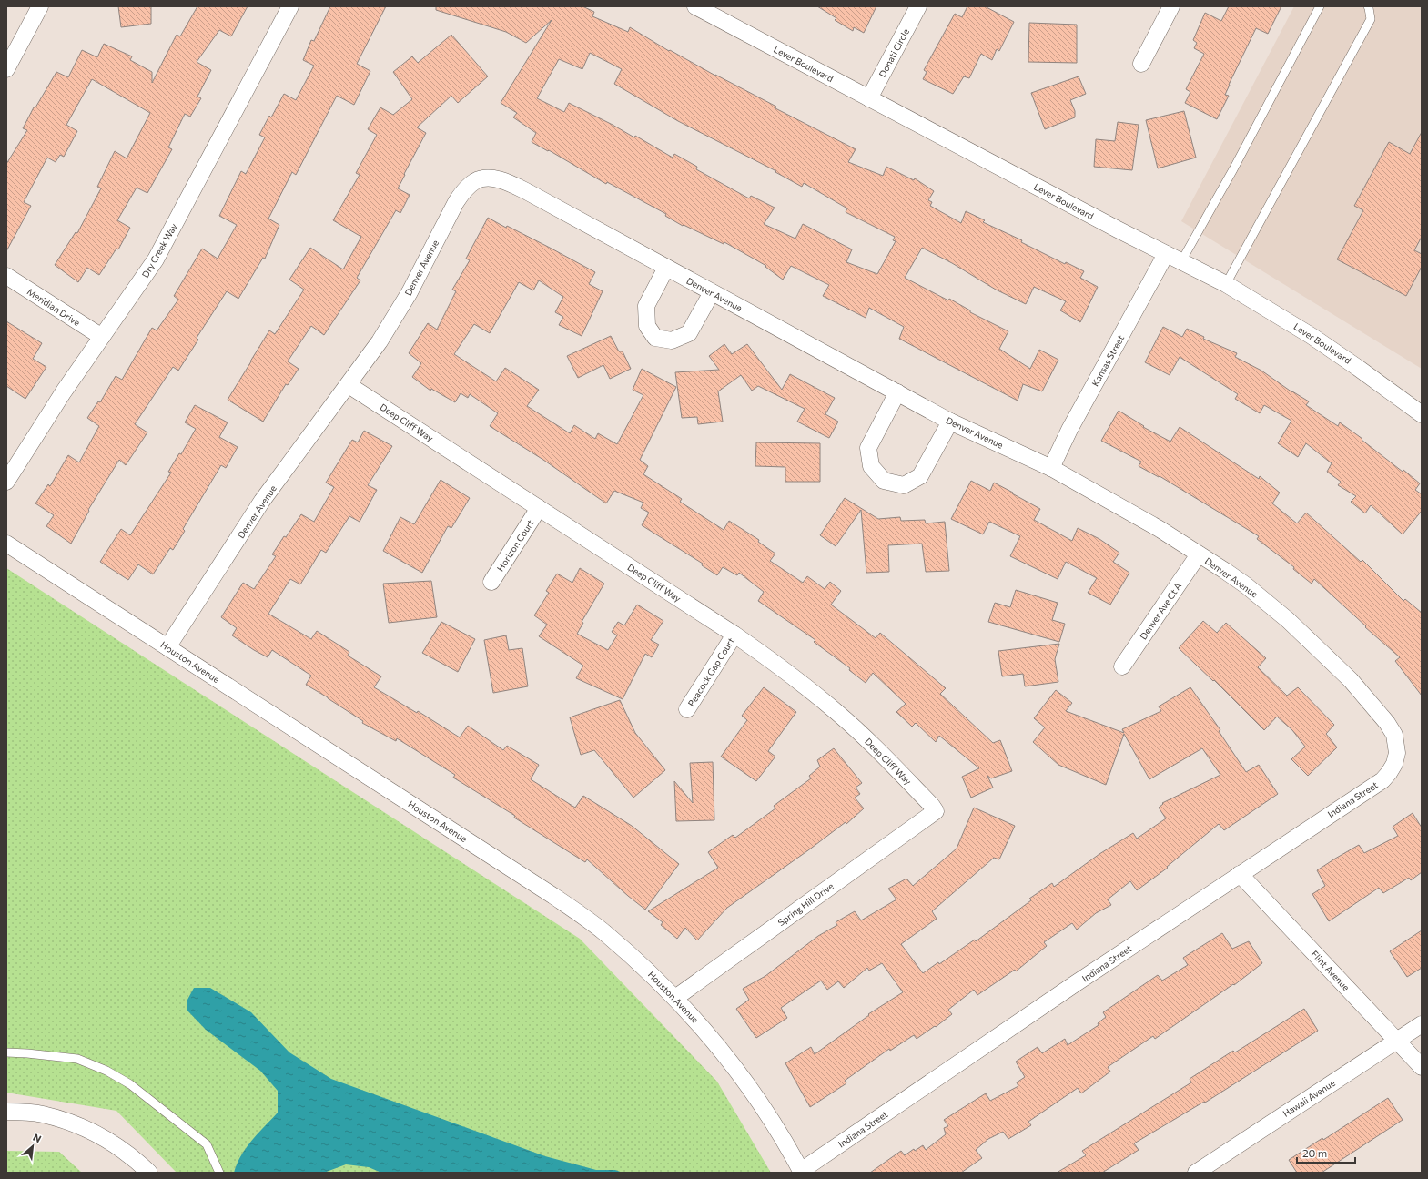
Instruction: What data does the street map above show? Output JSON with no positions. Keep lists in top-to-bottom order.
{
  "streets": {
    "street": [
      "Donati Circle",
      "Lever Boulevard",
      "Dry Creek Way",
      "Denver Avenue",
      "Meridian Drive",
      "Kansas Street",
      "Deep Cliff Way",
      "Horizon Court",
      "Denver Ave Ct A",
      "Houston Avenue",
      "Peacock Gap Court",
      "Indiana Street",
      "Spring Hill Drive",
      "Flint Avenue",
      "Hawaii Avenue"
    ]
  },
  "crossings": [
    ["Donati Circle", "Lever Boulevard"],
    ["Lever Boulevard", "Kansas Street"],
    ["Dry Creek Way", "Meridian Drive"],
    ["Denver Avenue", "Kansas Street"],
    ["Denver Avenue", "Deep Cliff Way"],
    ["Denver Avenue", "Denver Ave Ct A"],
    ["Denver Avenue", "Houston Avenue"],
    ["Denver Avenue", "Indiana Street"],
    ["Deep Cliff Way", "Horizon Court"],
    ["Deep Cliff Way", "Peacock Gap Court"],
    ["Deep Cliff Way", "Spring Hill Drive"],
    ["Houston Avenue", "Indiana Street"],
    ["Houston Avenue", "Spring Hill Drive"],
    ["Indiana Street", "Flint Avenue"],
    ["Flint Avenue", "Hawaii Avenue"]
  ],
  "scale_bar": "20 m",
  "north": "top right"
}
